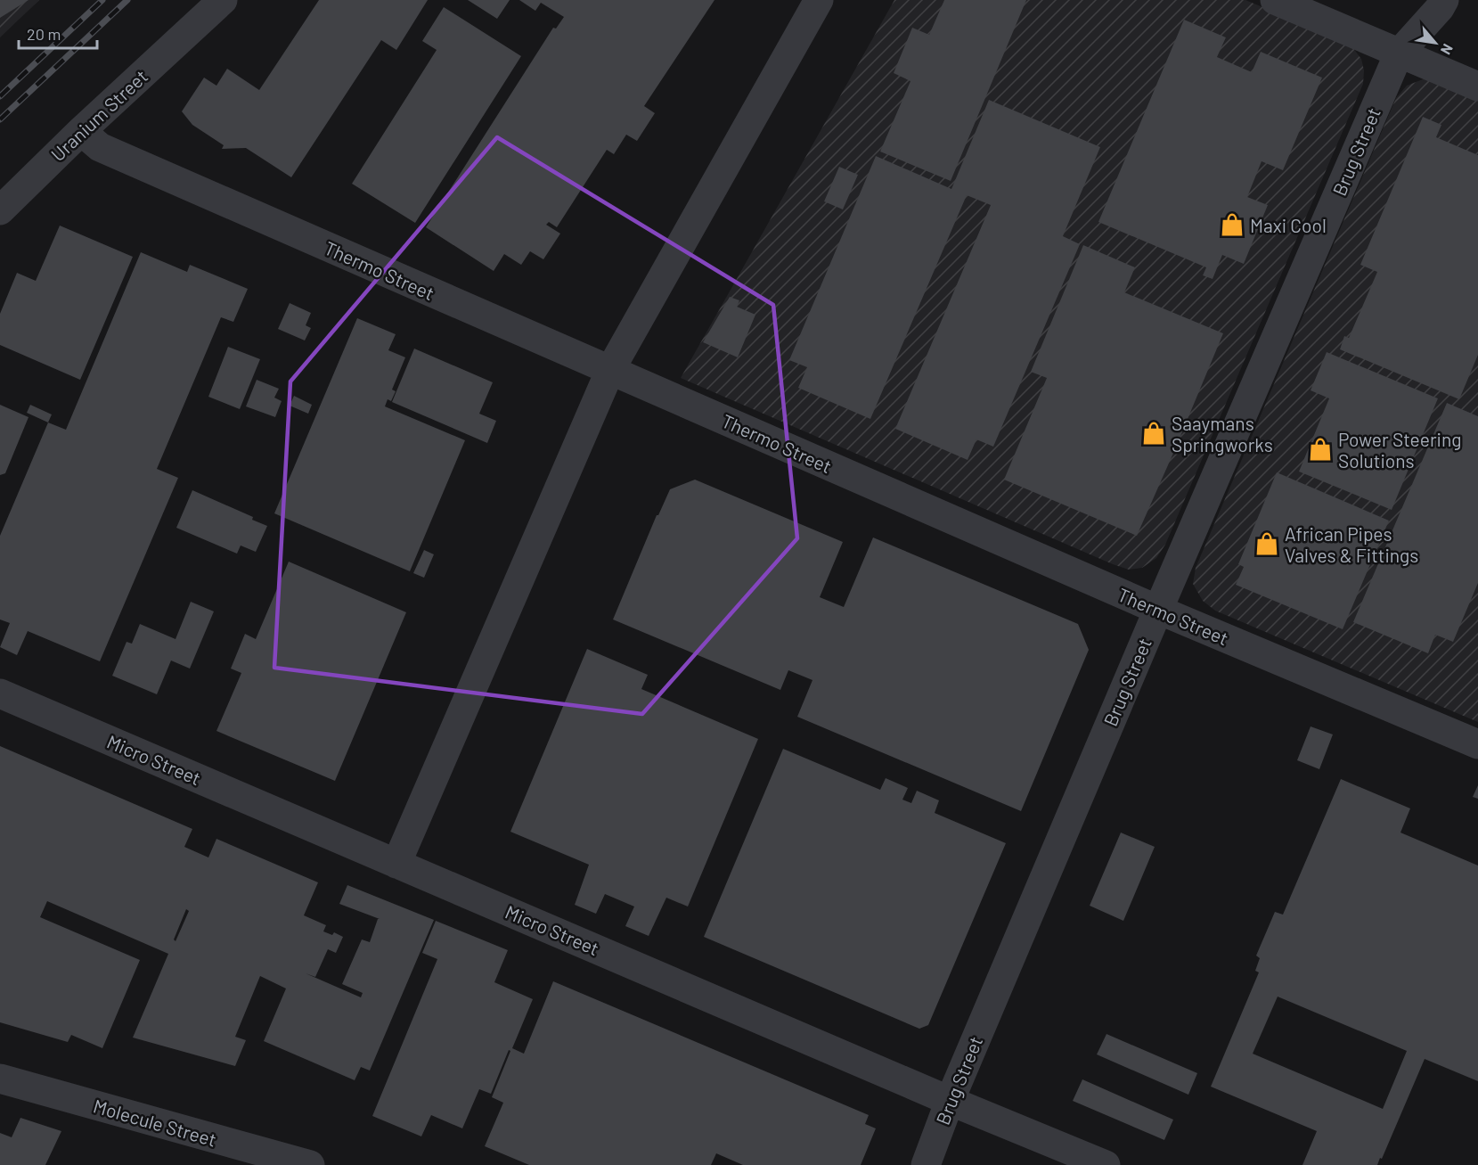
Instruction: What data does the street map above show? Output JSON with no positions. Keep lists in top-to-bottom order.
{
  "streets": {
    "street": [
      "Uranium Street",
      "Brug Street",
      "Thermo Street",
      "Micro Street",
      "Molecule Street"
    ]
  },
  "crossings": [
    ["Uranium Street", "Thermo Street"],
    ["Brug Street", "Thermo Street"],
    ["Brug Street", "Micro Street"]
  ],
  "places": {
    "shop": [
      "Maxi Cool",
      "Saaymans Springworks",
      "Power Steering Solutions",
      "African Pipes Valves & Fittings"
    ]
  },
  "scale_bar": "20 m",
  "north": "bottom right"
}
